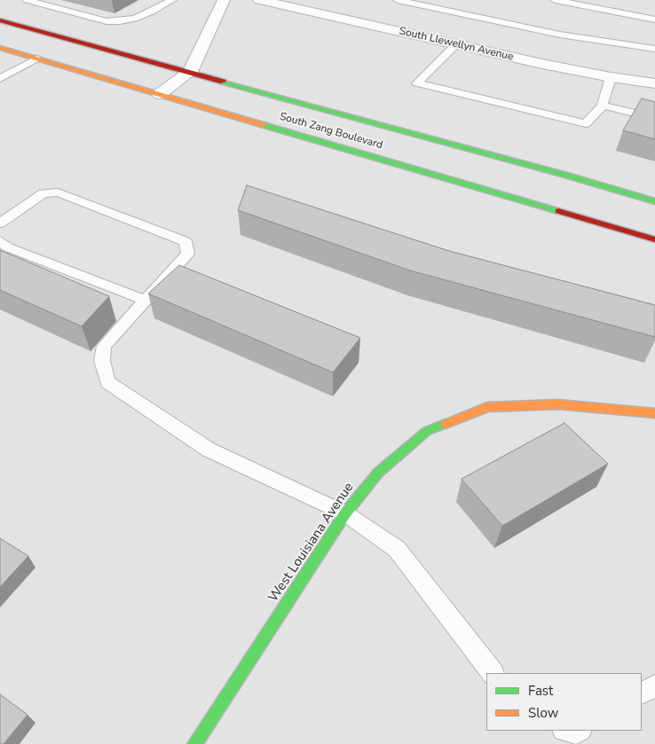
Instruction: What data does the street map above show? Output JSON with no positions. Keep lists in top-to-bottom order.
{
  "streets": {
    "main road": ["South Zang Boulevard", "West Louisiana Avenue"],
    "street": ["South Llewellyn Avenue"]
  },
  "legend": ["Fast", "Slow"]
}
